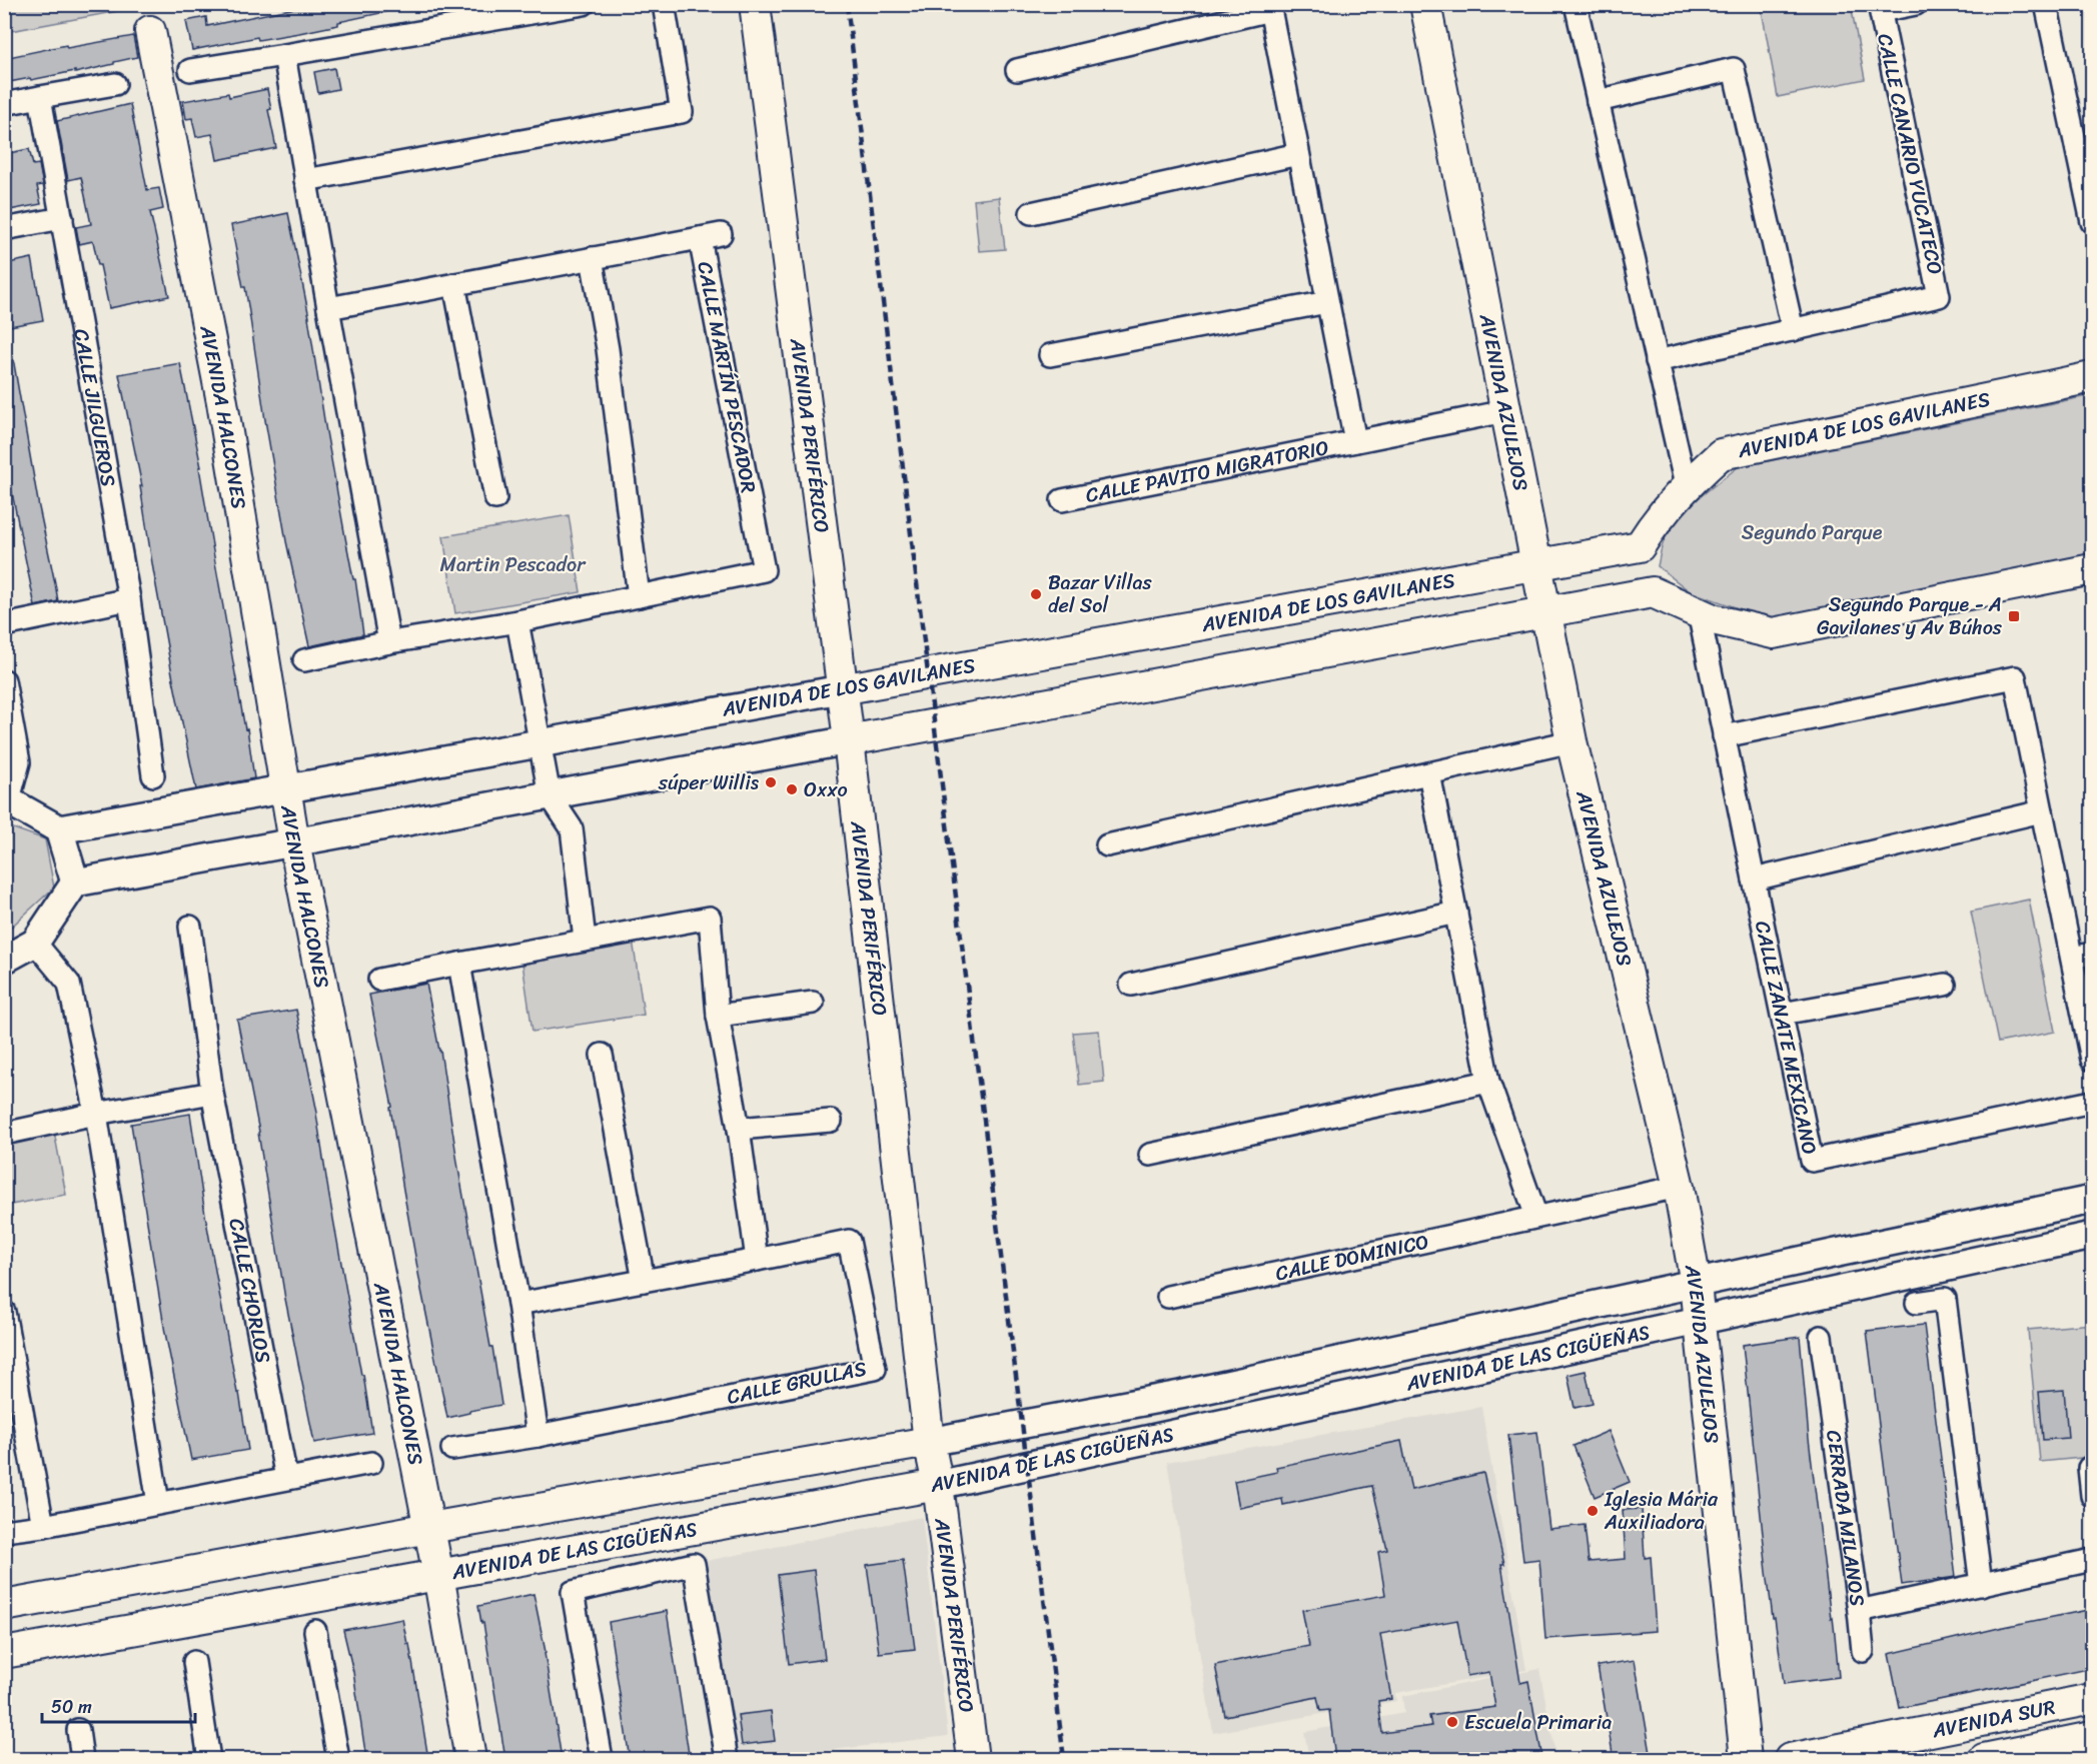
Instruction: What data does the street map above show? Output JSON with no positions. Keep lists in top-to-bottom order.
{
  "streets": {
    "main road": [
      "AVENIDA AZULEJOS",
      "AVENIDA HALCONES",
      "AVENIDA DE LOS GAVILANES",
      "AVENIDA PERIFÉRICO",
      "AVENIDA DE LAS CIGÜEÑAS",
      "AVENIDA SUR"
    ],
    "street": [
      "CALLE CANARIO YUCATECO",
      "CALLE MARTÍN PESCADOR",
      "CALLE JILGUEROS",
      "CALLE PAVITO MIGRATORIO",
      "CALLE ZANATE MEXICANO",
      "CALLE DOMINICO",
      "CALLE CHORLOS",
      "CALLE GRULLAS",
      "CERRADA MILANOS"
    ]
  },
  "crossings": [
    ["AVENIDA AZULEJOS", "AVENIDA DE LOS GAVILANES"],
    ["AVENIDA AZULEJOS", "CALLE PAVITO MIGRATORIO"],
    ["AVENIDA AZULEJOS", "CALLE DOMINICO"],
    ["AVENIDA AZULEJOS", "AVENIDA DE LAS CIGÜEÑAS"],
    ["AVENIDA HALCONES", "AVENIDA DE LOS GAVILANES"],
    ["AVENIDA HALCONES", "AVENIDA DE LAS CIGÜEÑAS"],
    ["AVENIDA DE LOS GAVILANES", "AVENIDA PERIFÉRICO"],
    ["AVENIDA PERIFÉRICO", "AVENIDA DE LAS CIGÜEÑAS"]
  ],
  "parks": ["Segundo Parque", "Martin Pescador"],
  "places": {
    "other": [
      "Bazar Villas del Sol",
      "súper Willis",
      "Oxxo",
      "Iglesia Mária Auxiliadora",
      "Escuela Primaria"
    ],
    "transit": ["Segundo Parque - A Gavilanes y Av Búhos"]
  },
  "scale_bar": "50 m"
}
